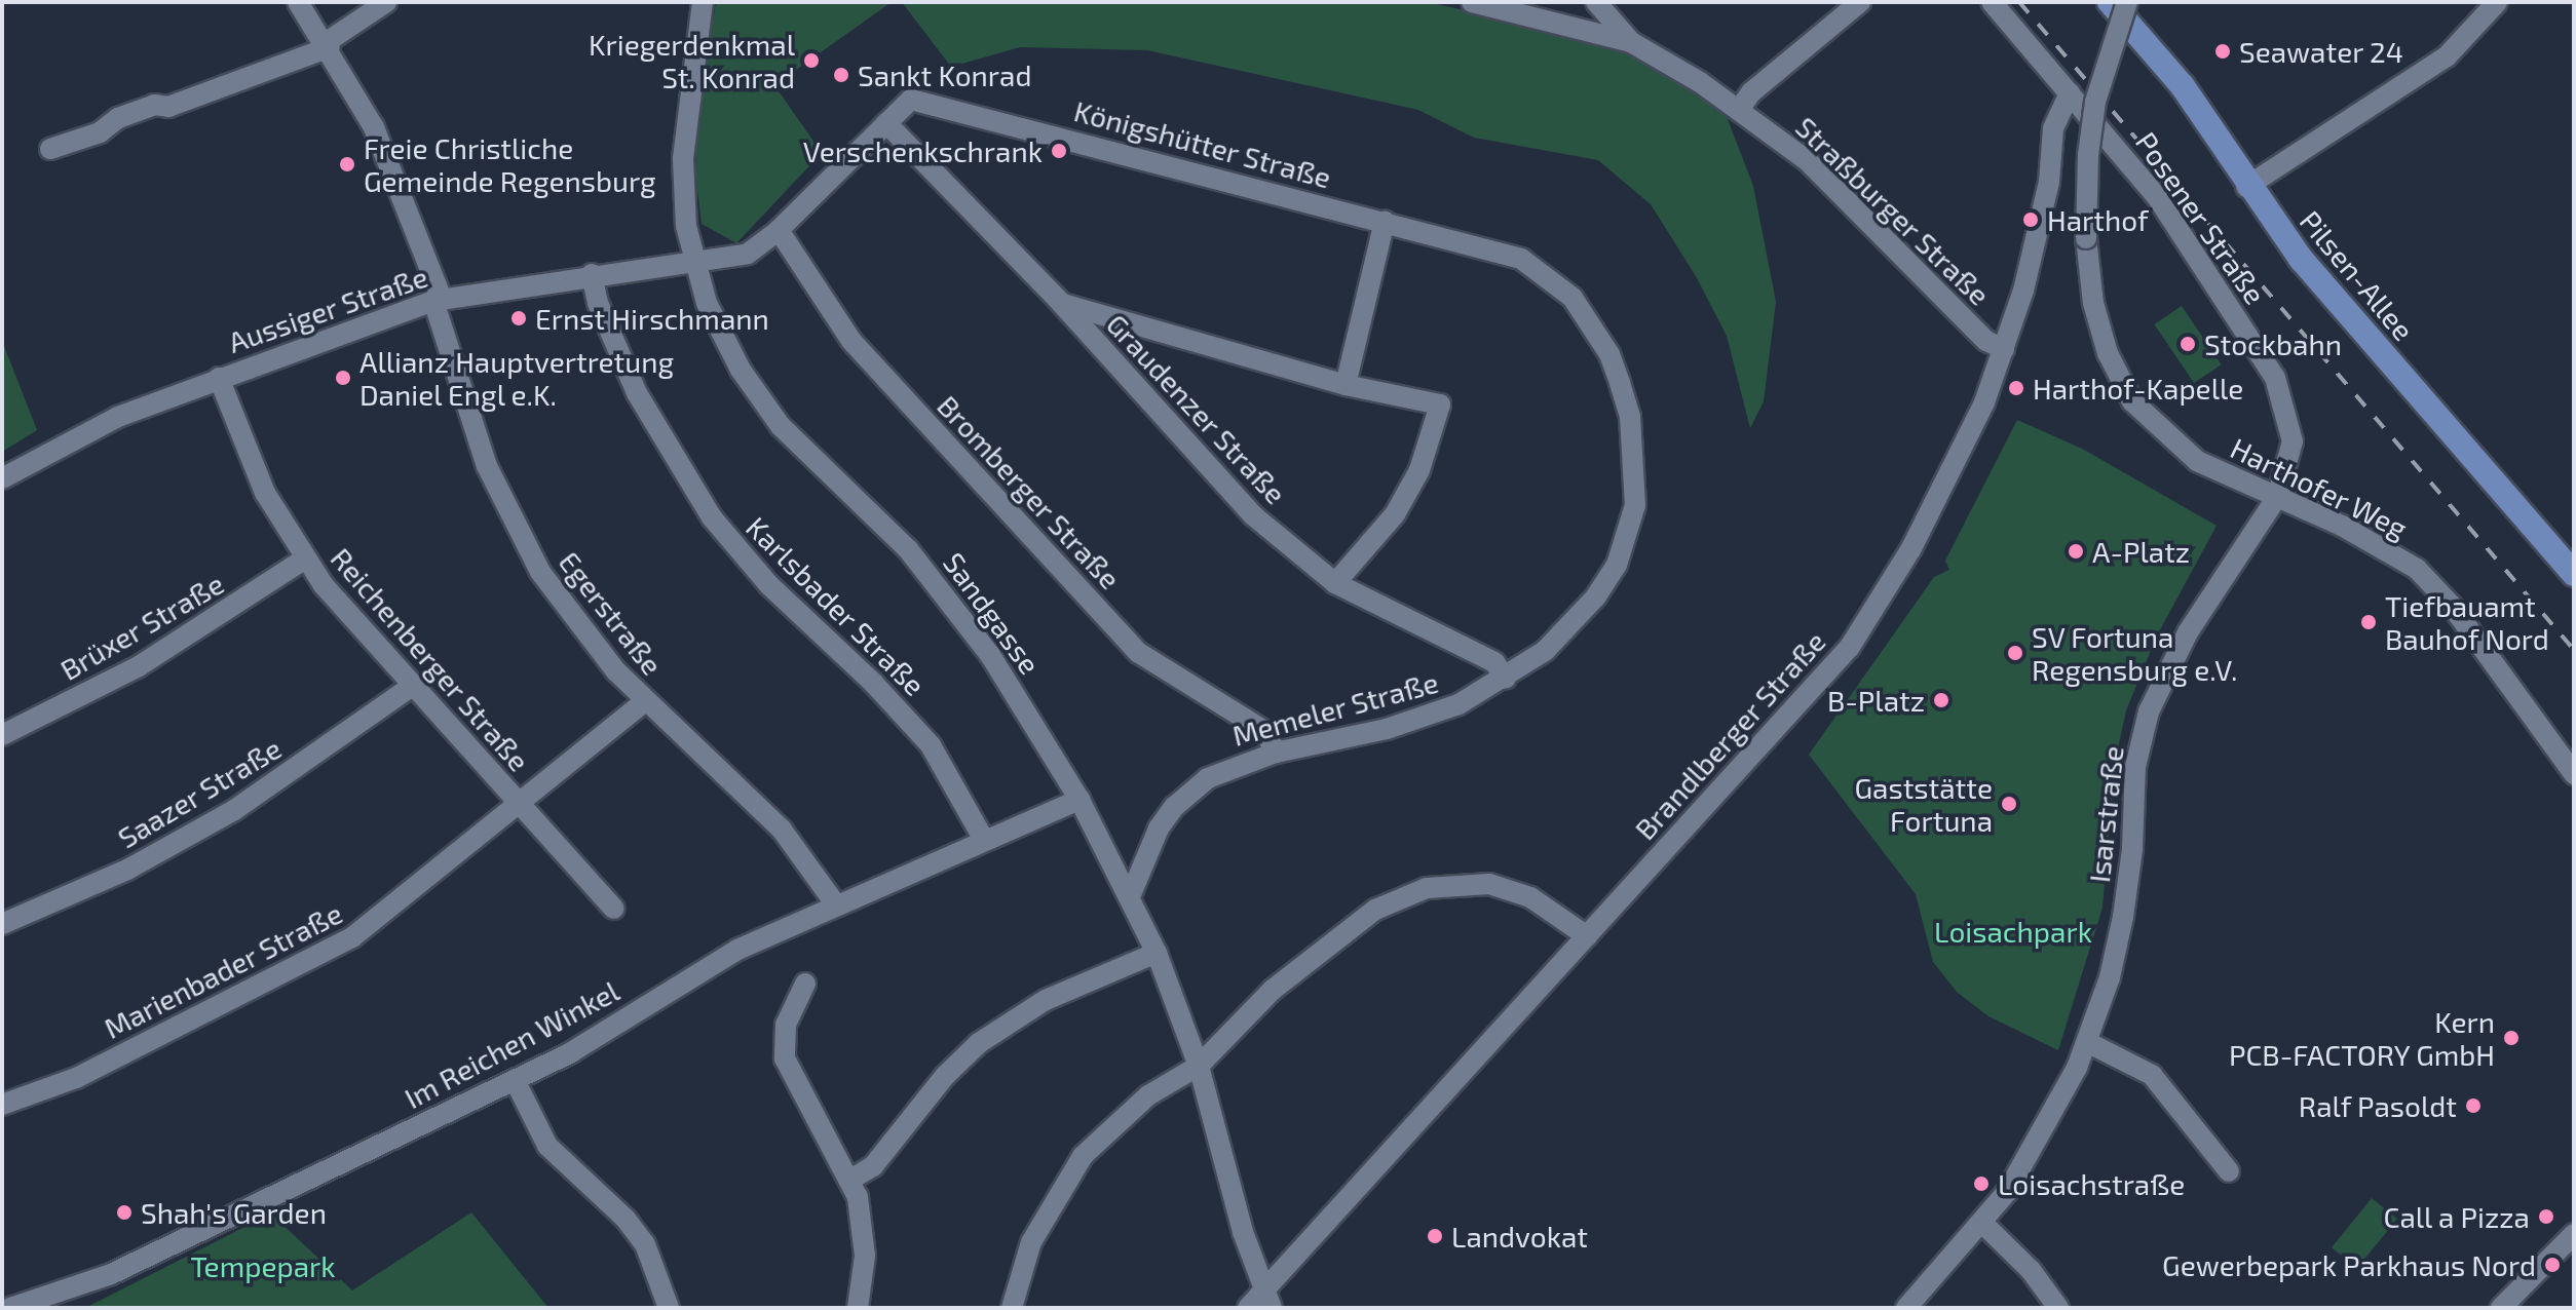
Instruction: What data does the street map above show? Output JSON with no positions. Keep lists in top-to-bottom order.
{
  "streets": {
    "main road": ["Pilsen-Allee"],
    "street": [
      "Königshütter Straße",
      "Straßburger Straße",
      "Posener Straße",
      "Aussiger Straße",
      "Graudenzer Straße",
      "Harthofer Weg",
      "Bromberger Straße",
      "Karlsbader Straße",
      "Egerstraße",
      "Sandgasse",
      "Brüxer Straße",
      "Reichenberger Straße",
      "Memeler Straße",
      "Brandlberger Straße",
      "Saazer Straße",
      "Isarstraße",
      "Marienbader Straße",
      "Im Reichen Winkel"
    ]
  },
  "crossings": [
    ["Königshütter Straße", "Aussiger Straße"],
    ["Königshütter Straße", "Memeler Straße"],
    ["Straßburger Straße", "Brandlberger Straße"],
    ["Posener Straße", "Harthofer Weg"],
    ["Posener Straße", "Brandlberger Straße"],
    ["Posener Straße", "Isarstraße"],
    ["Aussiger Straße", "Graudenzer Straße"],
    ["Aussiger Straße", "Bromberger Straße"],
    ["Aussiger Straße", "Karlsbader Straße"],
    ["Aussiger Straße", "Egerstraße"],
    ["Aussiger Straße", "Sandgasse"],
    ["Aussiger Straße", "Reichenberger Straße"],
    ["Graudenzer Straße", "Memeler Straße"],
    ["Harthofer Weg", "Isarstraße"],
    ["Bromberger Straße", "Memeler Straße"],
    ["Karlsbader Straße", "Im Reichen Winkel"],
    ["Egerstraße", "Marienbader Straße"],
    ["Egerstraße", "Im Reichen Winkel"],
    ["Sandgasse", "Memeler Straße"],
    ["Sandgasse", "Brandlberger Straße"],
    ["Sandgasse", "Im Reichen Winkel"],
    ["Brüxer Straße", "Reichenberger Straße"],
    ["Reichenberger Straße", "Saazer Straße"],
    ["Reichenberger Straße", "Marienbader Straße"]
  ],
  "parks": ["Loisachpark", "Tempepark"],
  "places": [
    "Seawater 24",
    "Kriegerdenkmal St. Konrad",
    "Sankt Konrad",
    "Verschenkschrank",
    "Freie Christliche Gemeinde Regensburg",
    "Harthof",
    "Ernst Hirschmann",
    "Stockbahn",
    "Allianz Hauptvertretung Daniel Engl e.K.",
    "Harthof-Kapelle",
    "A-Platz",
    "Tiefbauamt Bauhof Nord",
    "SV Fortuna Regensburg e.V.",
    "B-Platz",
    "Gaststätte Fortuna",
    "Kern PCB-FACTORY GmbH",
    "Ralf Pasoldt",
    "Loisachstraße",
    "Shah's Garden",
    "Call a Pizza",
    "Landvokat",
    "Gewerbepark Parkhaus Nord"
  ]
}
